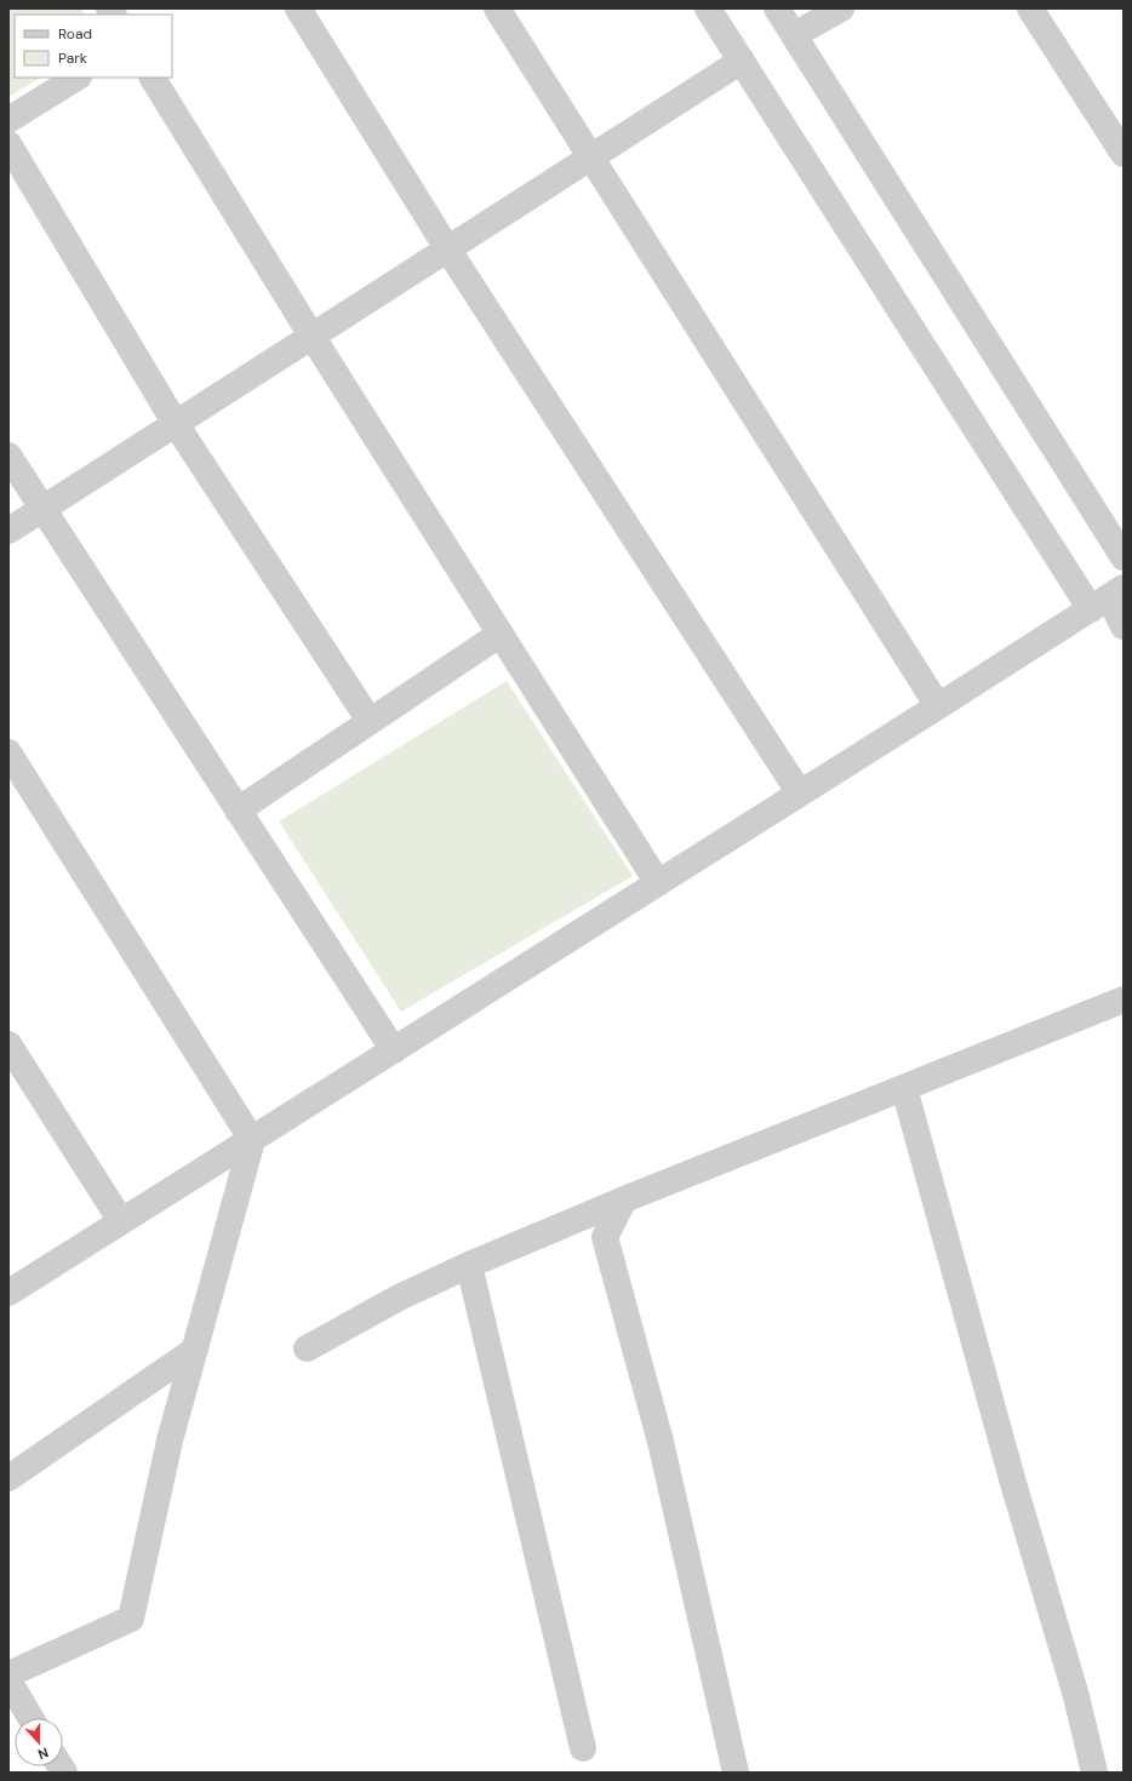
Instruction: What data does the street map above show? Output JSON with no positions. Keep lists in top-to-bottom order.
{
  "legend": ["Road", "Park"],
  "north": "bottom"
}
